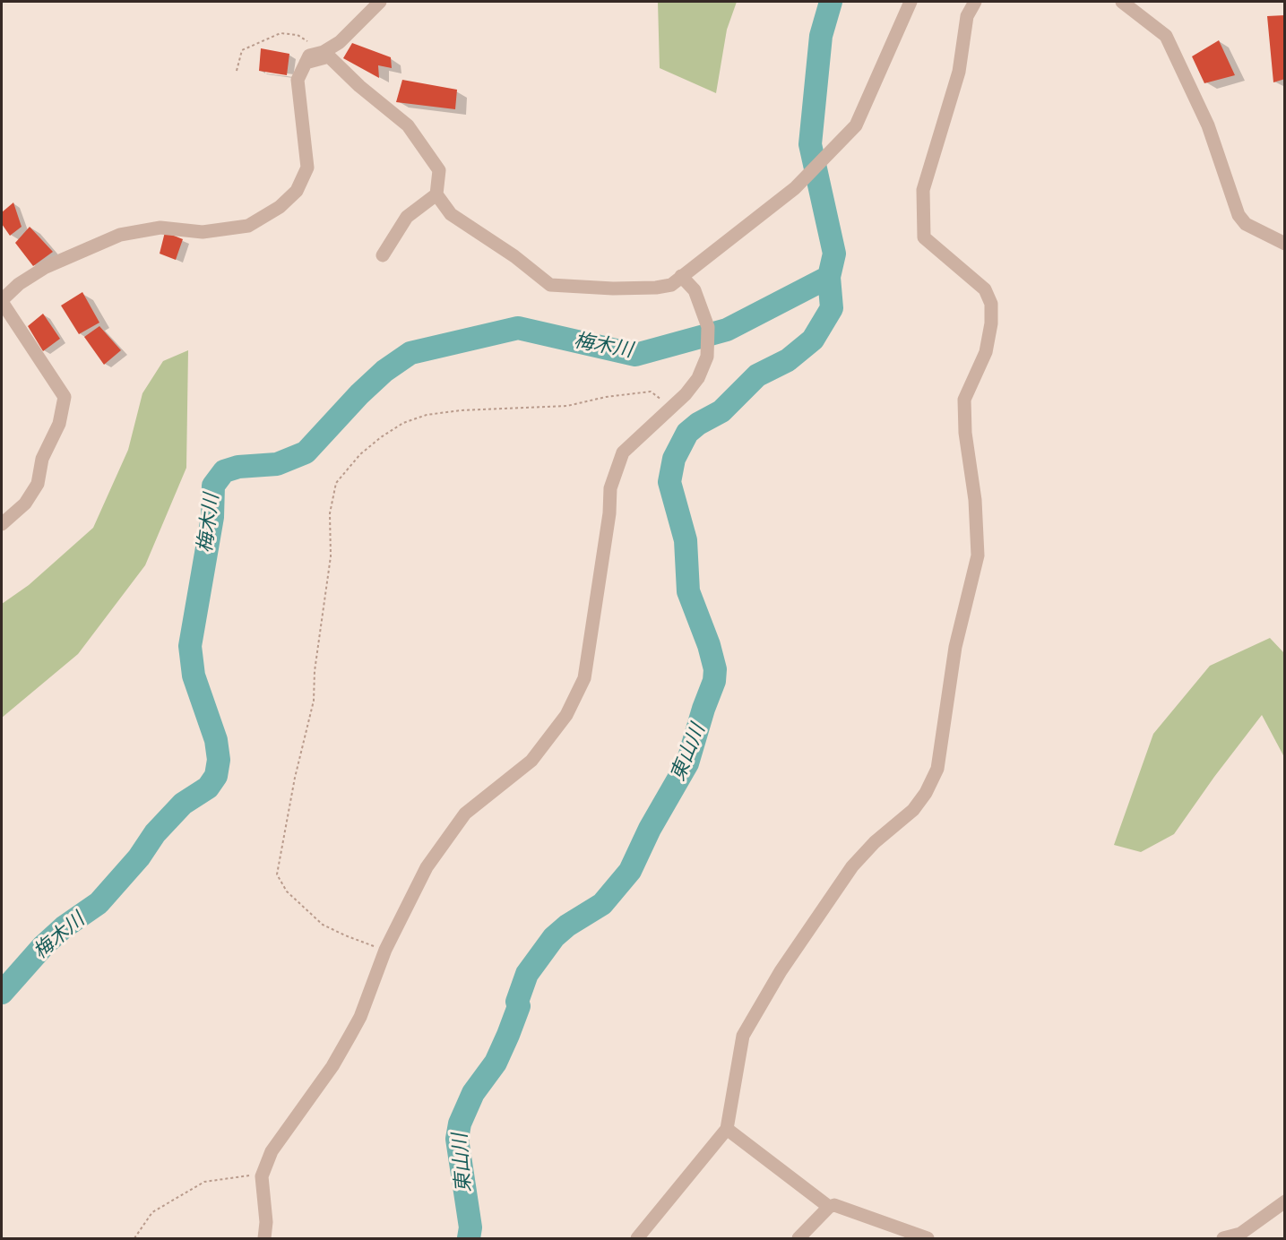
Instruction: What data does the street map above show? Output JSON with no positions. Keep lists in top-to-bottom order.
{
  "water": ["梅木川", "東山川"]
}
